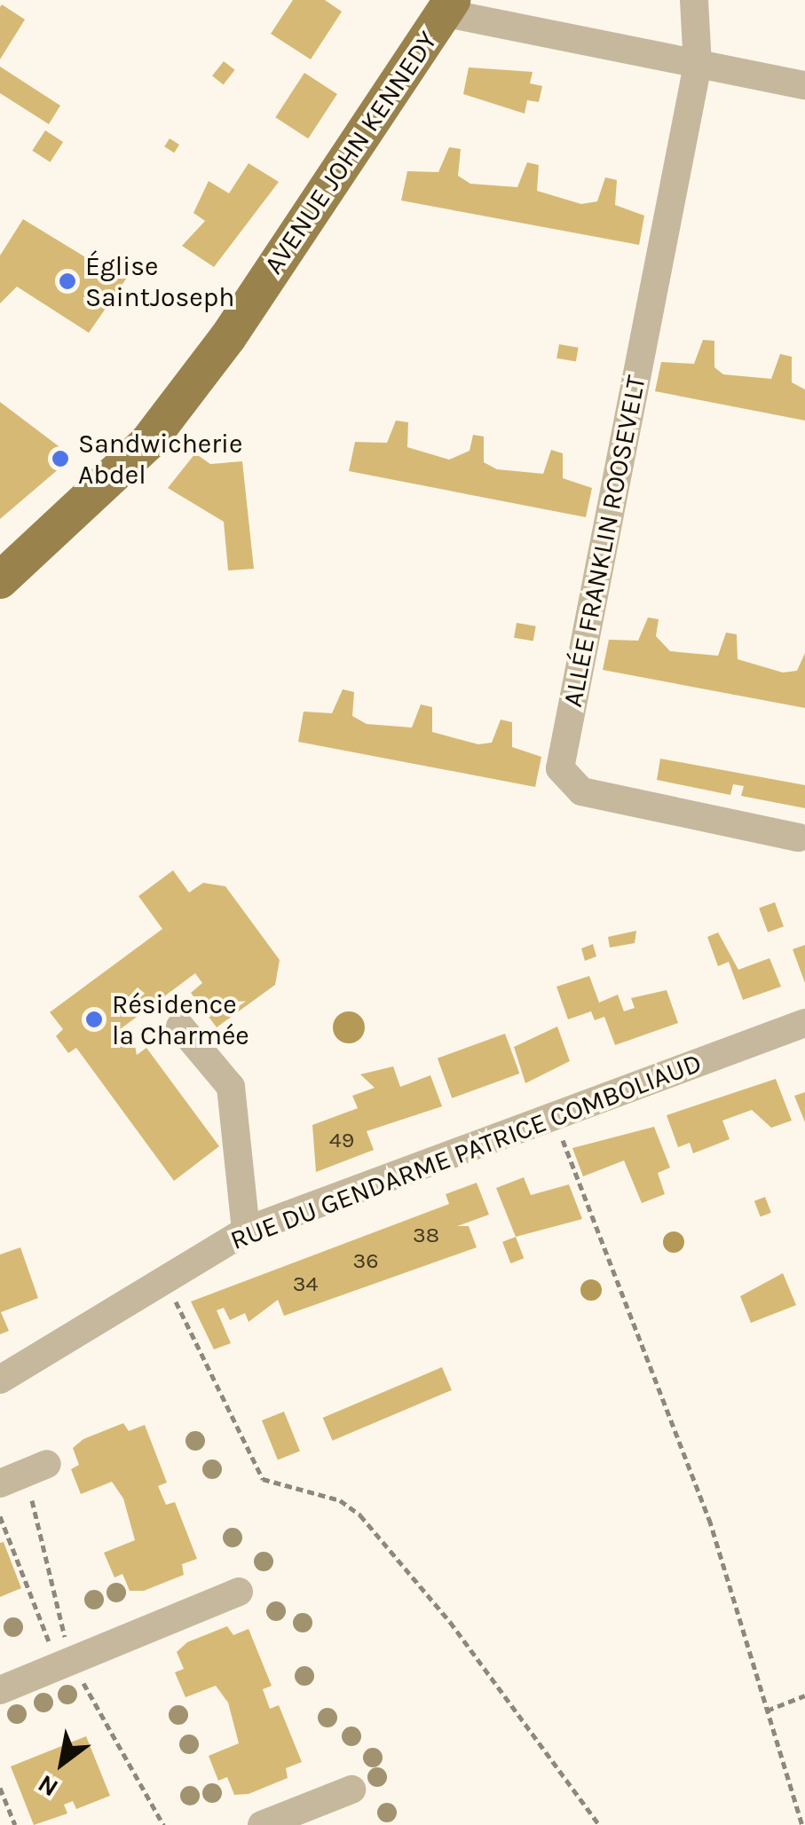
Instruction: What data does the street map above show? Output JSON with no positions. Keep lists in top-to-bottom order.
{
  "streets": {
    "main road": ["AVENUE JOHN KENNEDY"],
    "street": ["ALLÉE FRANKLIN ROOSEVELT", "RUE DU GENDARME PATRICE COMBOLIAUD"]
  },
  "places": ["Église SaintJoseph", "Sandwicherie Abdel", "Résidence la Charmée"],
  "house_numbers": [
    "49",
    "38",
    "36",
    "34"
  ],
  "north": "bottom left"
}
